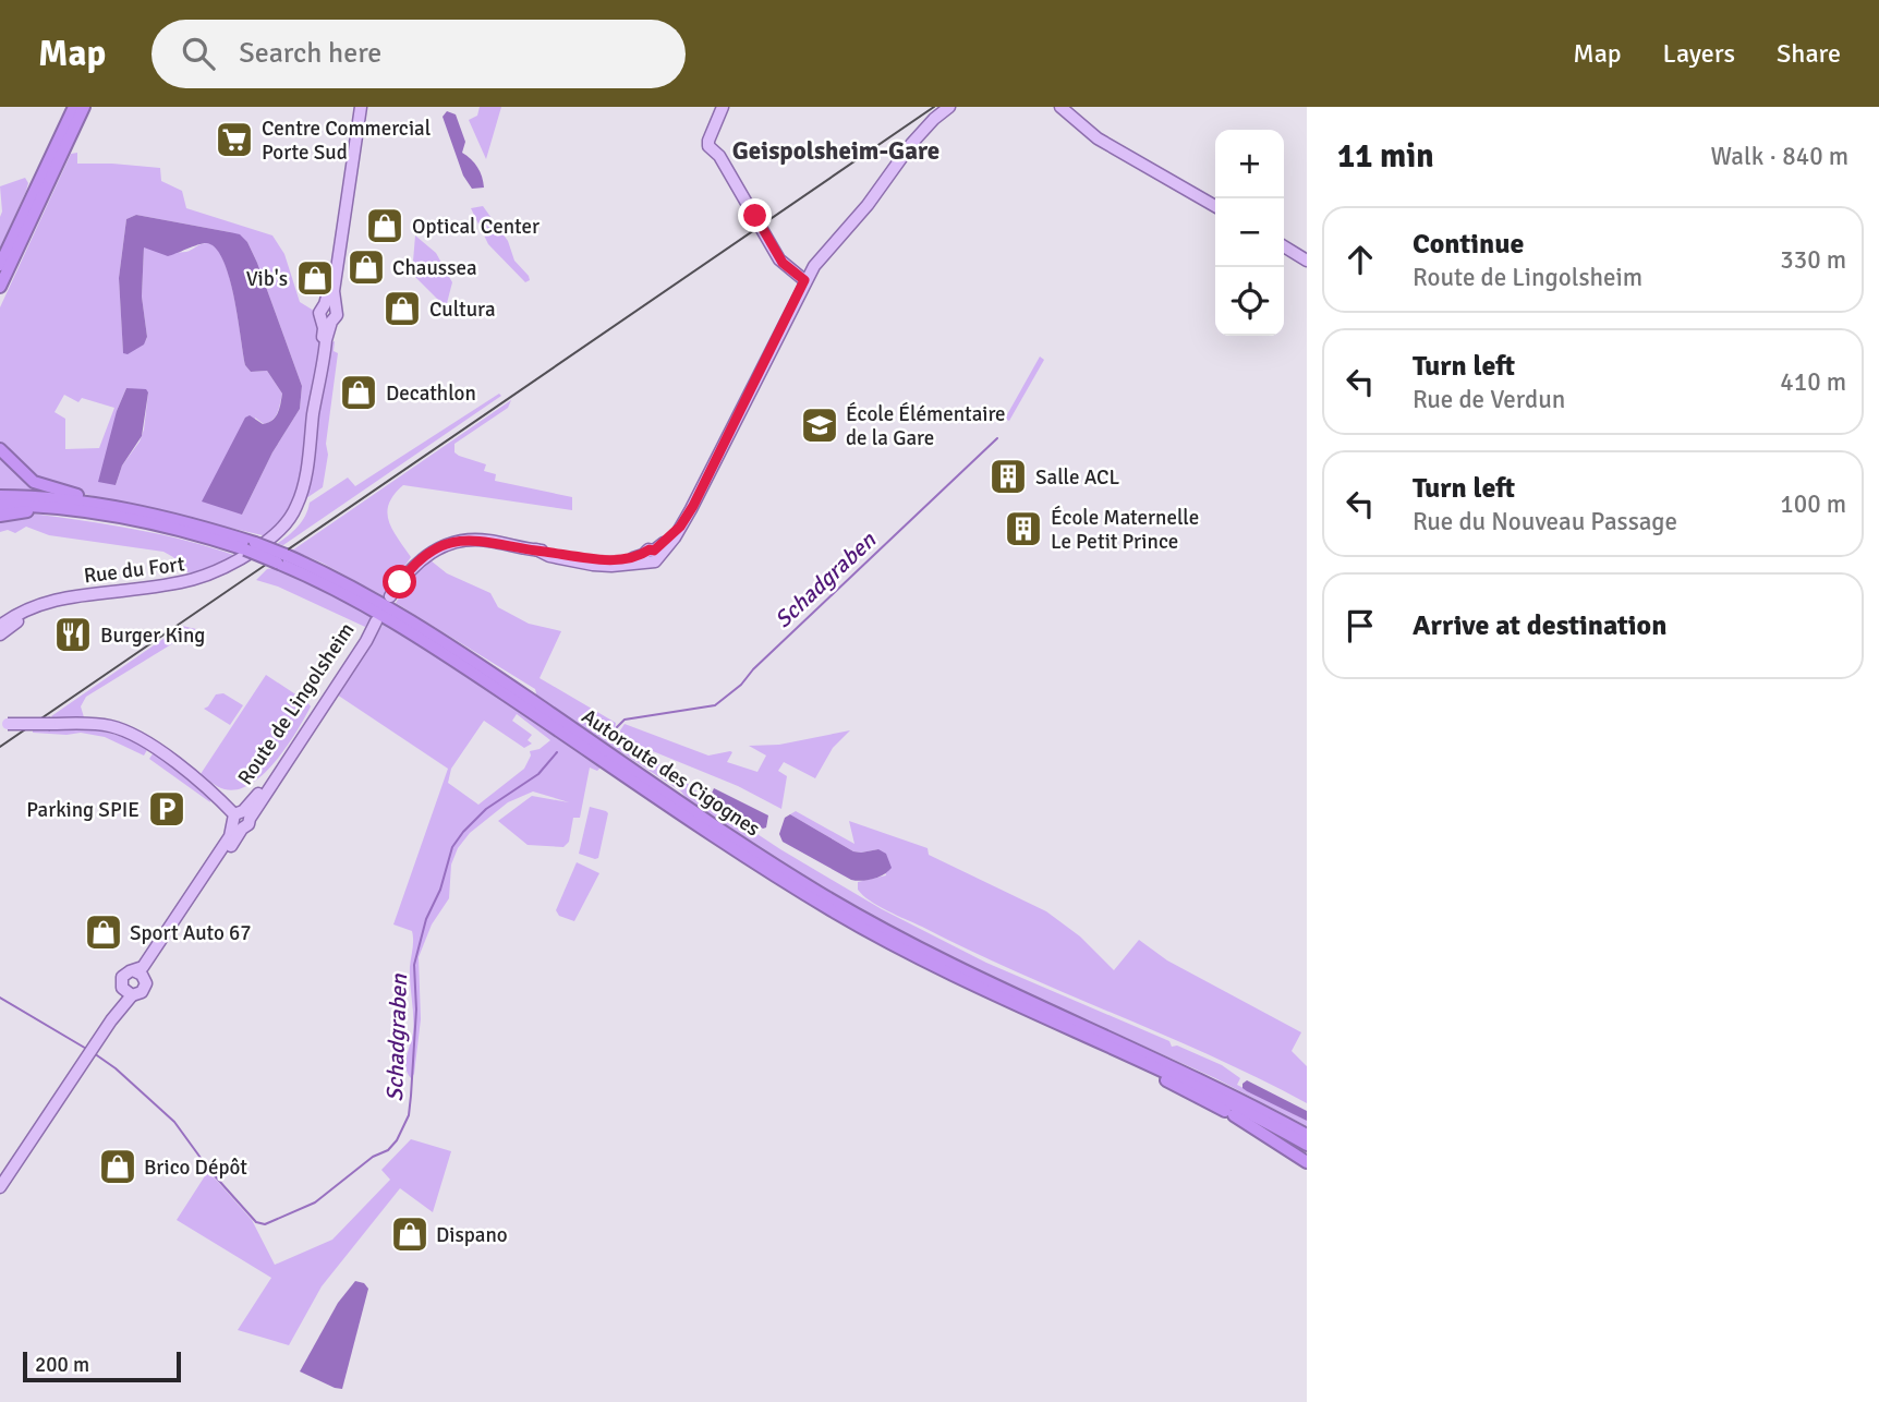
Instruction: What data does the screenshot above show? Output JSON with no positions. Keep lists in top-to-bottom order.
{
  "streets": {
    "highway": ["Autoroute des Cigognes"],
    "main road": ["Rue du Fort", "Route de Lingolsheim"]
  },
  "districts": ["Geispolsheim-Gare"],
  "water": ["Schadgraben"],
  "places": {
    "supermarket": ["Centre Commercial Porte Sud"],
    "shop": [
      "Optical Center",
      "Chaussea",
      "Vib's",
      "Cultura",
      "Decathlon",
      "Sport Auto 67",
      "Brico Dépôt",
      "Dispano"
    ],
    "school or university": ["École Élémentaire de la Gare"],
    "building": ["Salle ACL", "École Maternelle Le Petit Prince"],
    "restaurant": ["Burger King"],
    "parking": ["Parking SPIE"]
  },
  "scale_bar": "200 m",
  "page": {
    "header": "Map",
    "search": "Search here",
    "nav": ["Map", "Layers", "Share"],
    "heading": ["11 min", "Walk · 840 m"],
    "map_buttons": ["+", "−"],
    "list": [
      ["Continue", "Route de Lingolsheim", "330 m"],
      ["Turn left", "Rue de Verdun", "410 m"],
      ["Turn left", "Rue du Nouveau Passage", "100 m"],
      "Arrive at destination"
    ],
    "scale": "200 m"
  }
}
